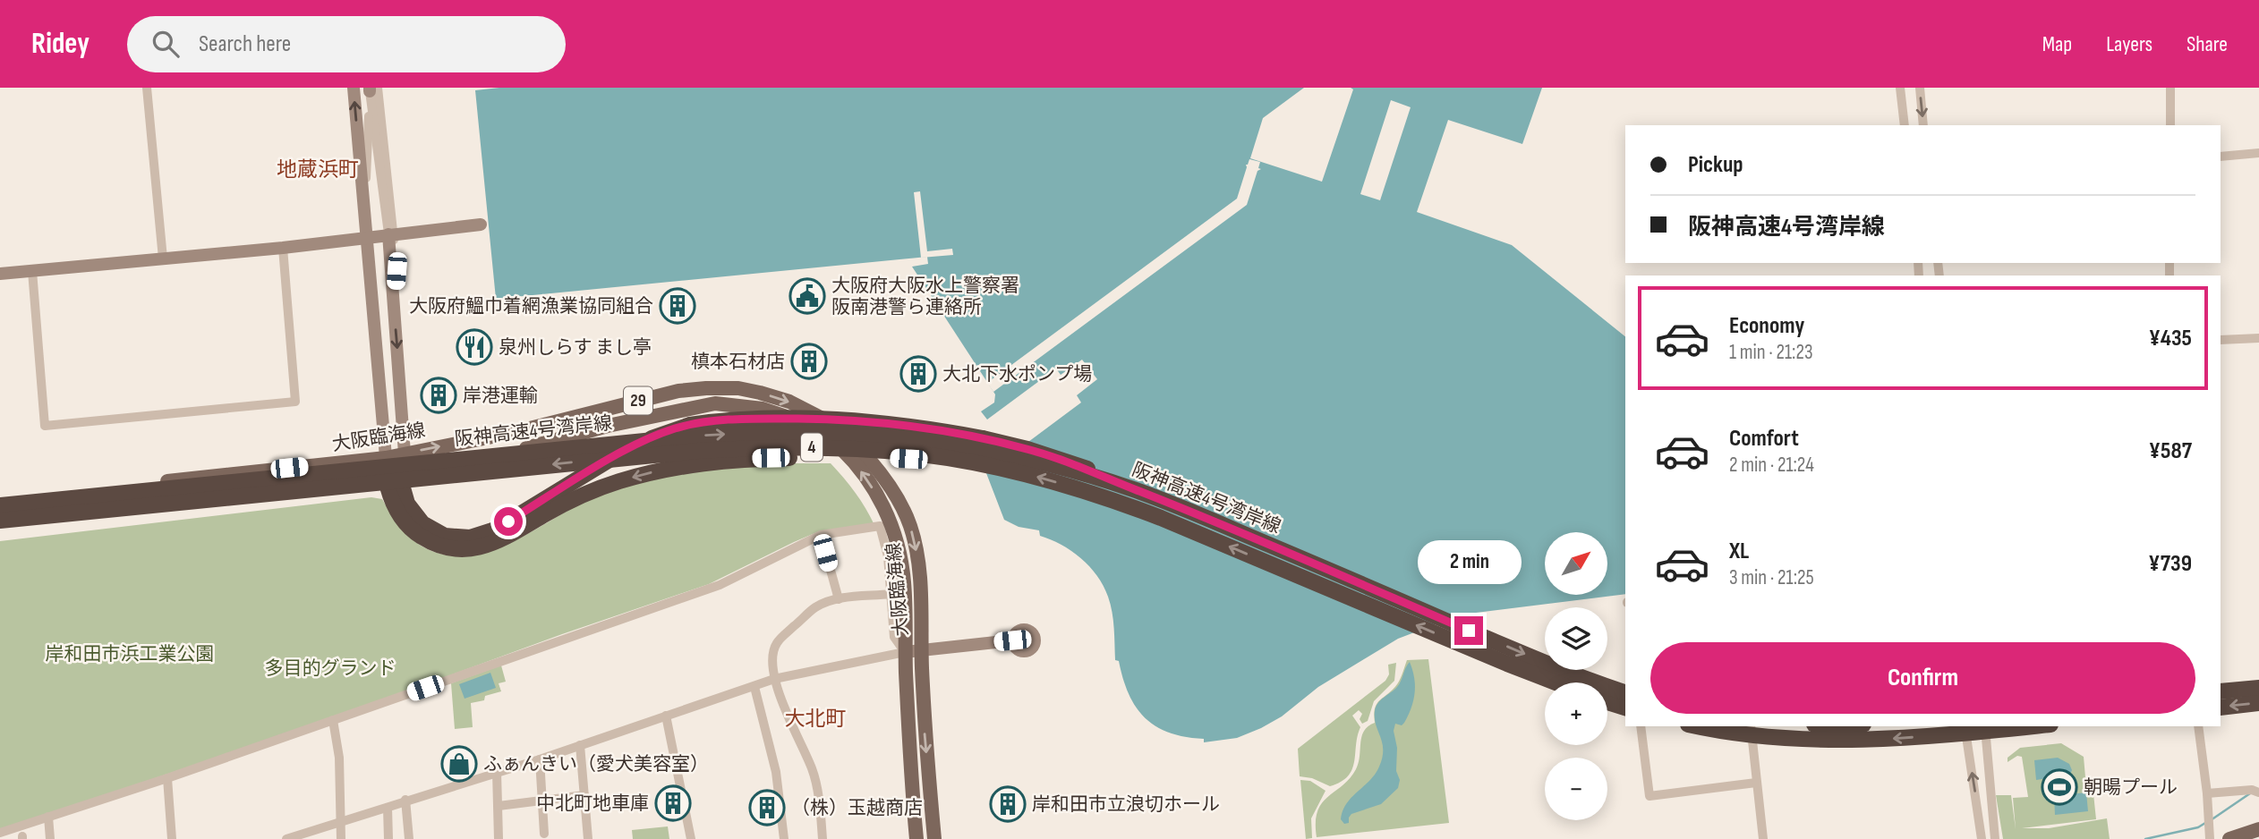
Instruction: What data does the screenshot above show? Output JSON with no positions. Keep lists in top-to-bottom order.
{
  "streets": {
    "highway": ["阪神高速4号湾岸線", "4"],
    "main road": ["29", "大阪臨海線"]
  },
  "crossings": [
    ["阪神高速4号湾岸線", "4"],
    ["大阪臨海線", "4"]
  ],
  "districts": ["地蔵浜町", "大北町"],
  "parks": ["岸和田市浜工業公園", "多目的グランド"],
  "places": {
    "public building": ["大阪府大阪水上警察署 阪南港警ら連絡所"],
    "building": [
      "大阪府鰮巾着網漁業協同組合",
      "槙本石材店",
      "大北下水ポンプ場",
      "岸港運輸",
      "中北町地車庫",
      "岸和田市立浪切ホール",
      "（株）玉越商店"
    ],
    "restaurant": ["泉州しらす まし亭"],
    "shop": ["ふぁんきい（愛犬美容室）"],
    "sports": ["朝暘プール"]
  },
  "north": "top right",
  "page": {
    "header": "Ridey",
    "search": "Search here",
    "nav": ["Map", "Layers", "Share"],
    "banner": ["Pickup", "阪神高速4号湾岸線"],
    "list": [
      {
        "name": "Economy",
        "note": "1 min · 21:23",
        "value": "¥435"
      },
      {
        "name": "Comfort",
        "note": "2 min · 21:24",
        "value": "¥587"
      },
      {
        "name": "XL",
        "note": "3 min · 21:25",
        "value": "¥739"
      }
    ],
    "map_buttons": ["+", "−"],
    "bubble": "2 min",
    "buttons": "Confirm"
  }
}
